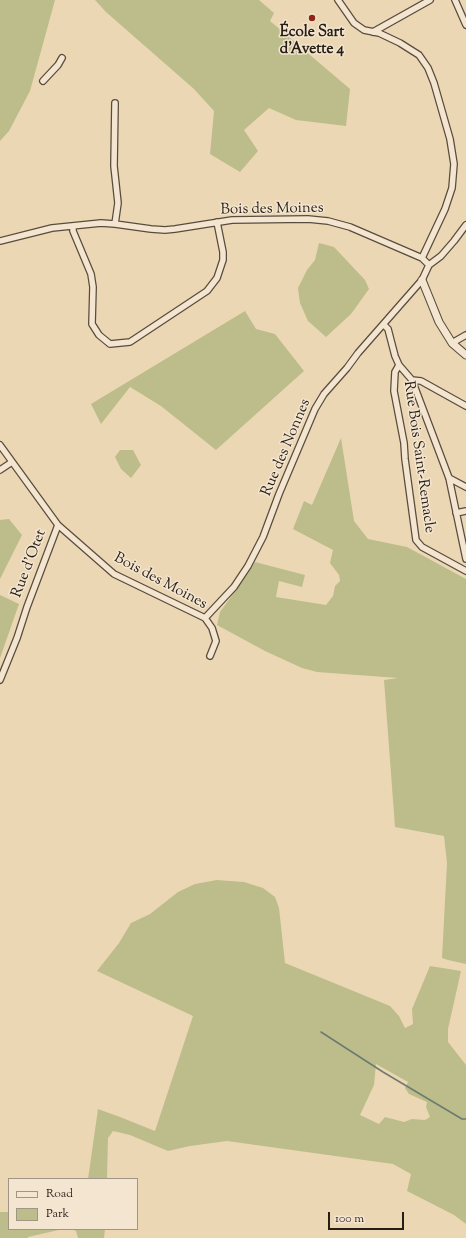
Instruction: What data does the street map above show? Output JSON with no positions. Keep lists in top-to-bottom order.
{
  "streets": {
    "street": [
      "Bois des Moines",
      "Rue des Nonnes",
      "Rue Bois Saint-Remacle",
      "Rue d'Otet"
    ]
  },
  "crossings": [
    ["Bois des Moines", "Rue des Nonnes"],
    ["Bois des Moines", "Rue d'Otet"],
    ["Rue des Nonnes", "Rue Bois Saint-Remacle"]
  ],
  "places": ["École Sart d'Avette 4"],
  "legend": ["Road", "Park"],
  "scale_bar": "100 m"
}
